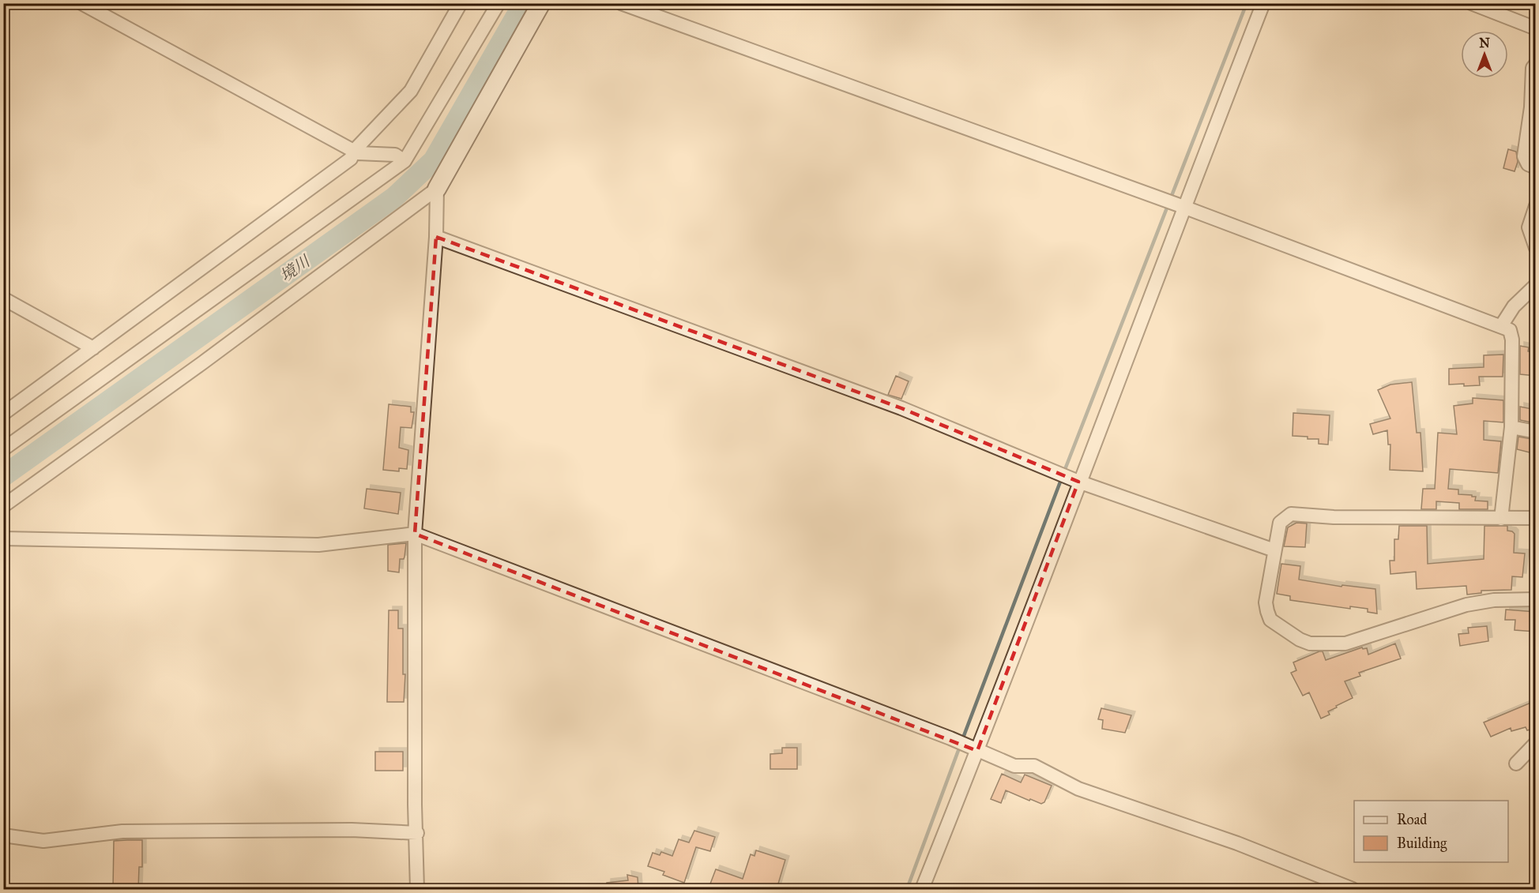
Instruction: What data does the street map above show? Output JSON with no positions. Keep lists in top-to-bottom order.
{
  "water": ["境川"],
  "legend": ["Road", "Building"],
  "north": "top"
}
